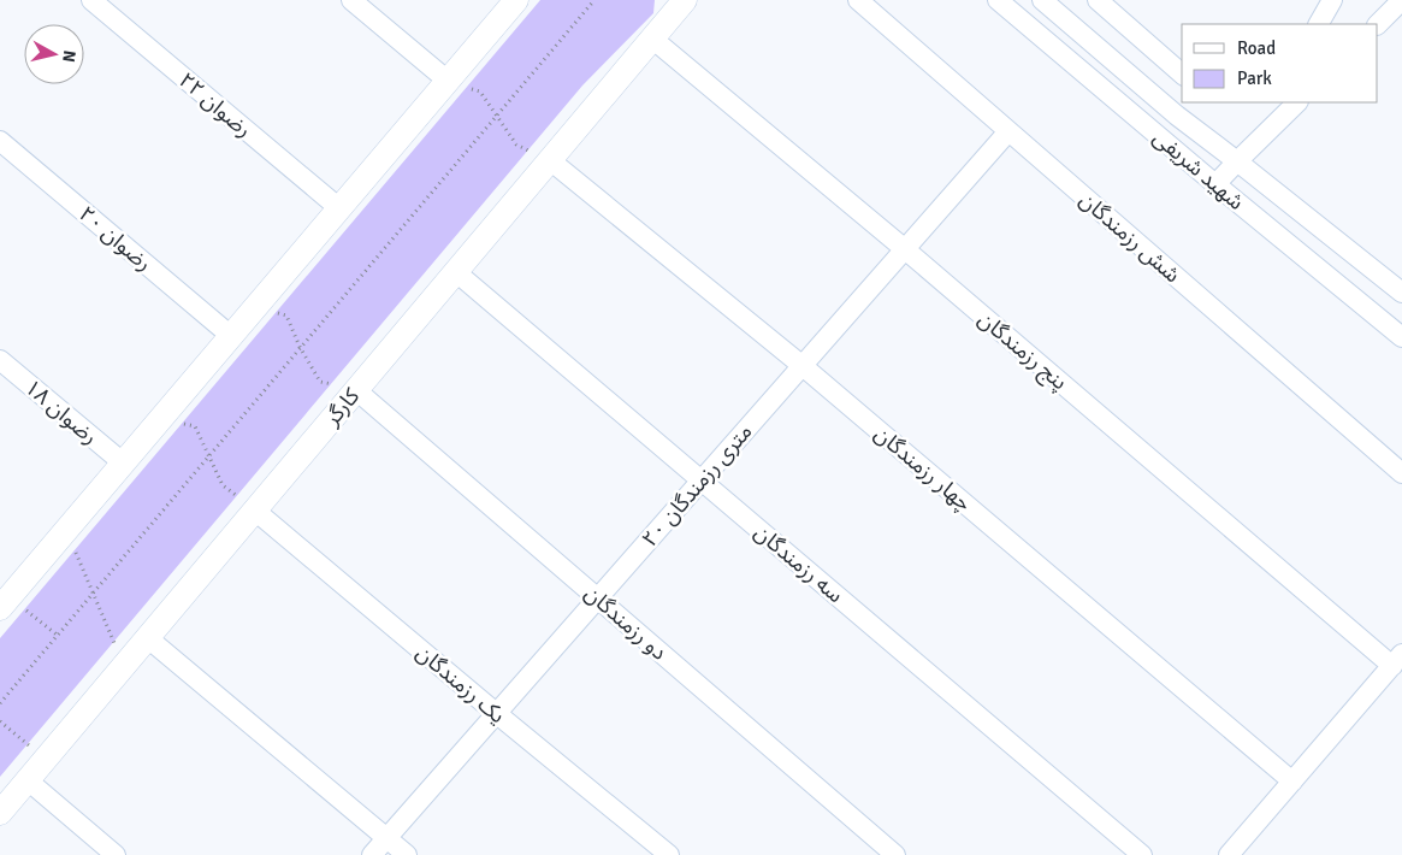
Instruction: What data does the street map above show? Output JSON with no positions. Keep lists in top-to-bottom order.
{
  "streets": {
    "street": [
      "رضوان ۲۲",
      "شهید شریفی",
      "شش رزمندگان",
      "رضوان ۲۰",
      "پنج رزمندگان",
      "کارگر",
      "رضوان ۱۸",
      "چهار رزمندگان",
      "۲۰ متری رزمندگان",
      "سه رزمندگان",
      "دو رزمندگان",
      "یک رزمندگان"
    ]
  },
  "crossings": [
    ["شش رزمندگان", "۲۰ متری رزمندگان"],
    ["پنج رزمندگان", "کارگر"],
    ["پنج رزمندگان", "۲۰ متری رزمندگان"],
    ["کارگر", "چهار رزمندگان"],
    ["کارگر", "سه رزمندگان"],
    ["کارگر", "دو رزمندگان"],
    ["کارگر", "یک رزمندگان"],
    ["چهار رزمندگان", "۲۰ متری رزمندگان"],
    ["۲۰ متری رزمندگان", "سه رزمندگان"],
    ["۲۰ متری رزمندگان", "دو رزمندگان"],
    ["۲۰ متری رزمندگان", "یک رزمندگان"]
  ],
  "legend": ["Road", "Park"],
  "north": "right"
}
